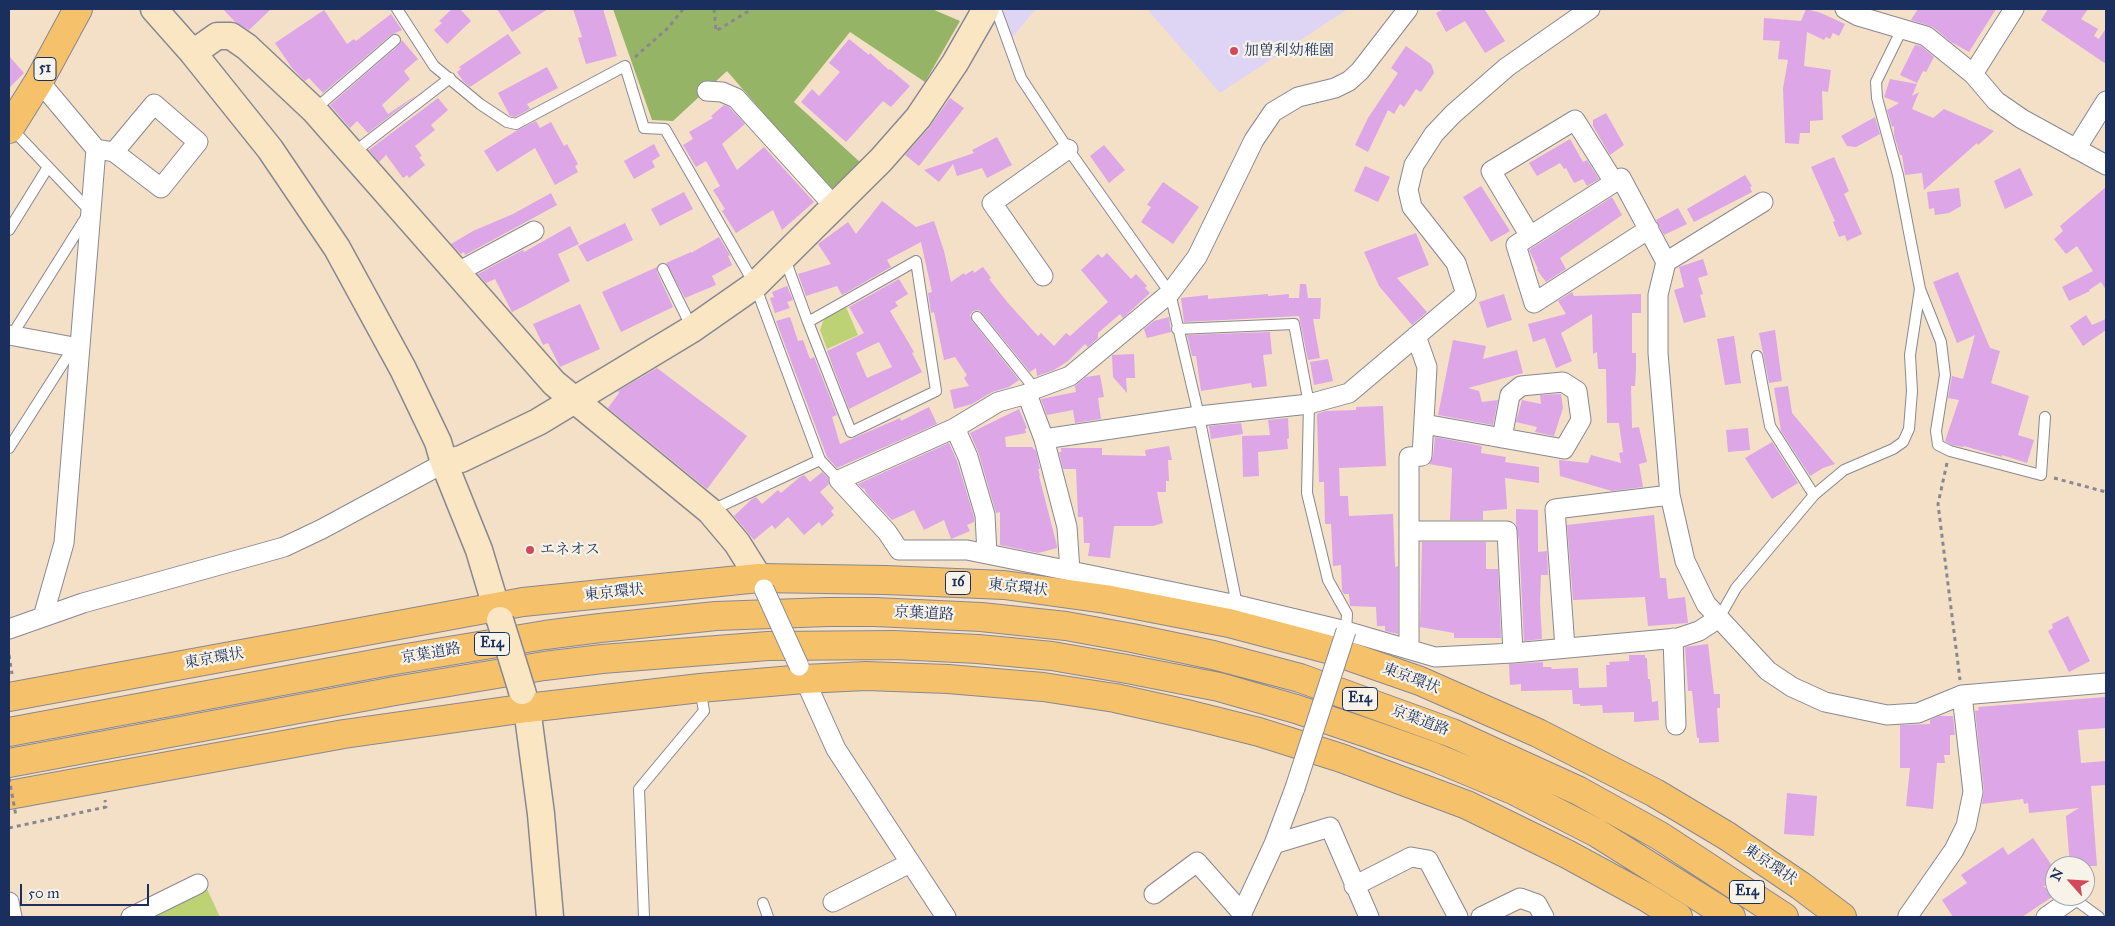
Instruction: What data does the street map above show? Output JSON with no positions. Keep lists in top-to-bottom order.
{
  "streets": {
    "highway": [
      "51",
      "16",
      "東京環状",
      "京葉道路",
      "E14"
    ]
  },
  "places": ["加曽利幼稚園", "エネオス"],
  "scale_bar": "50 m",
  "north": "top left"
}
